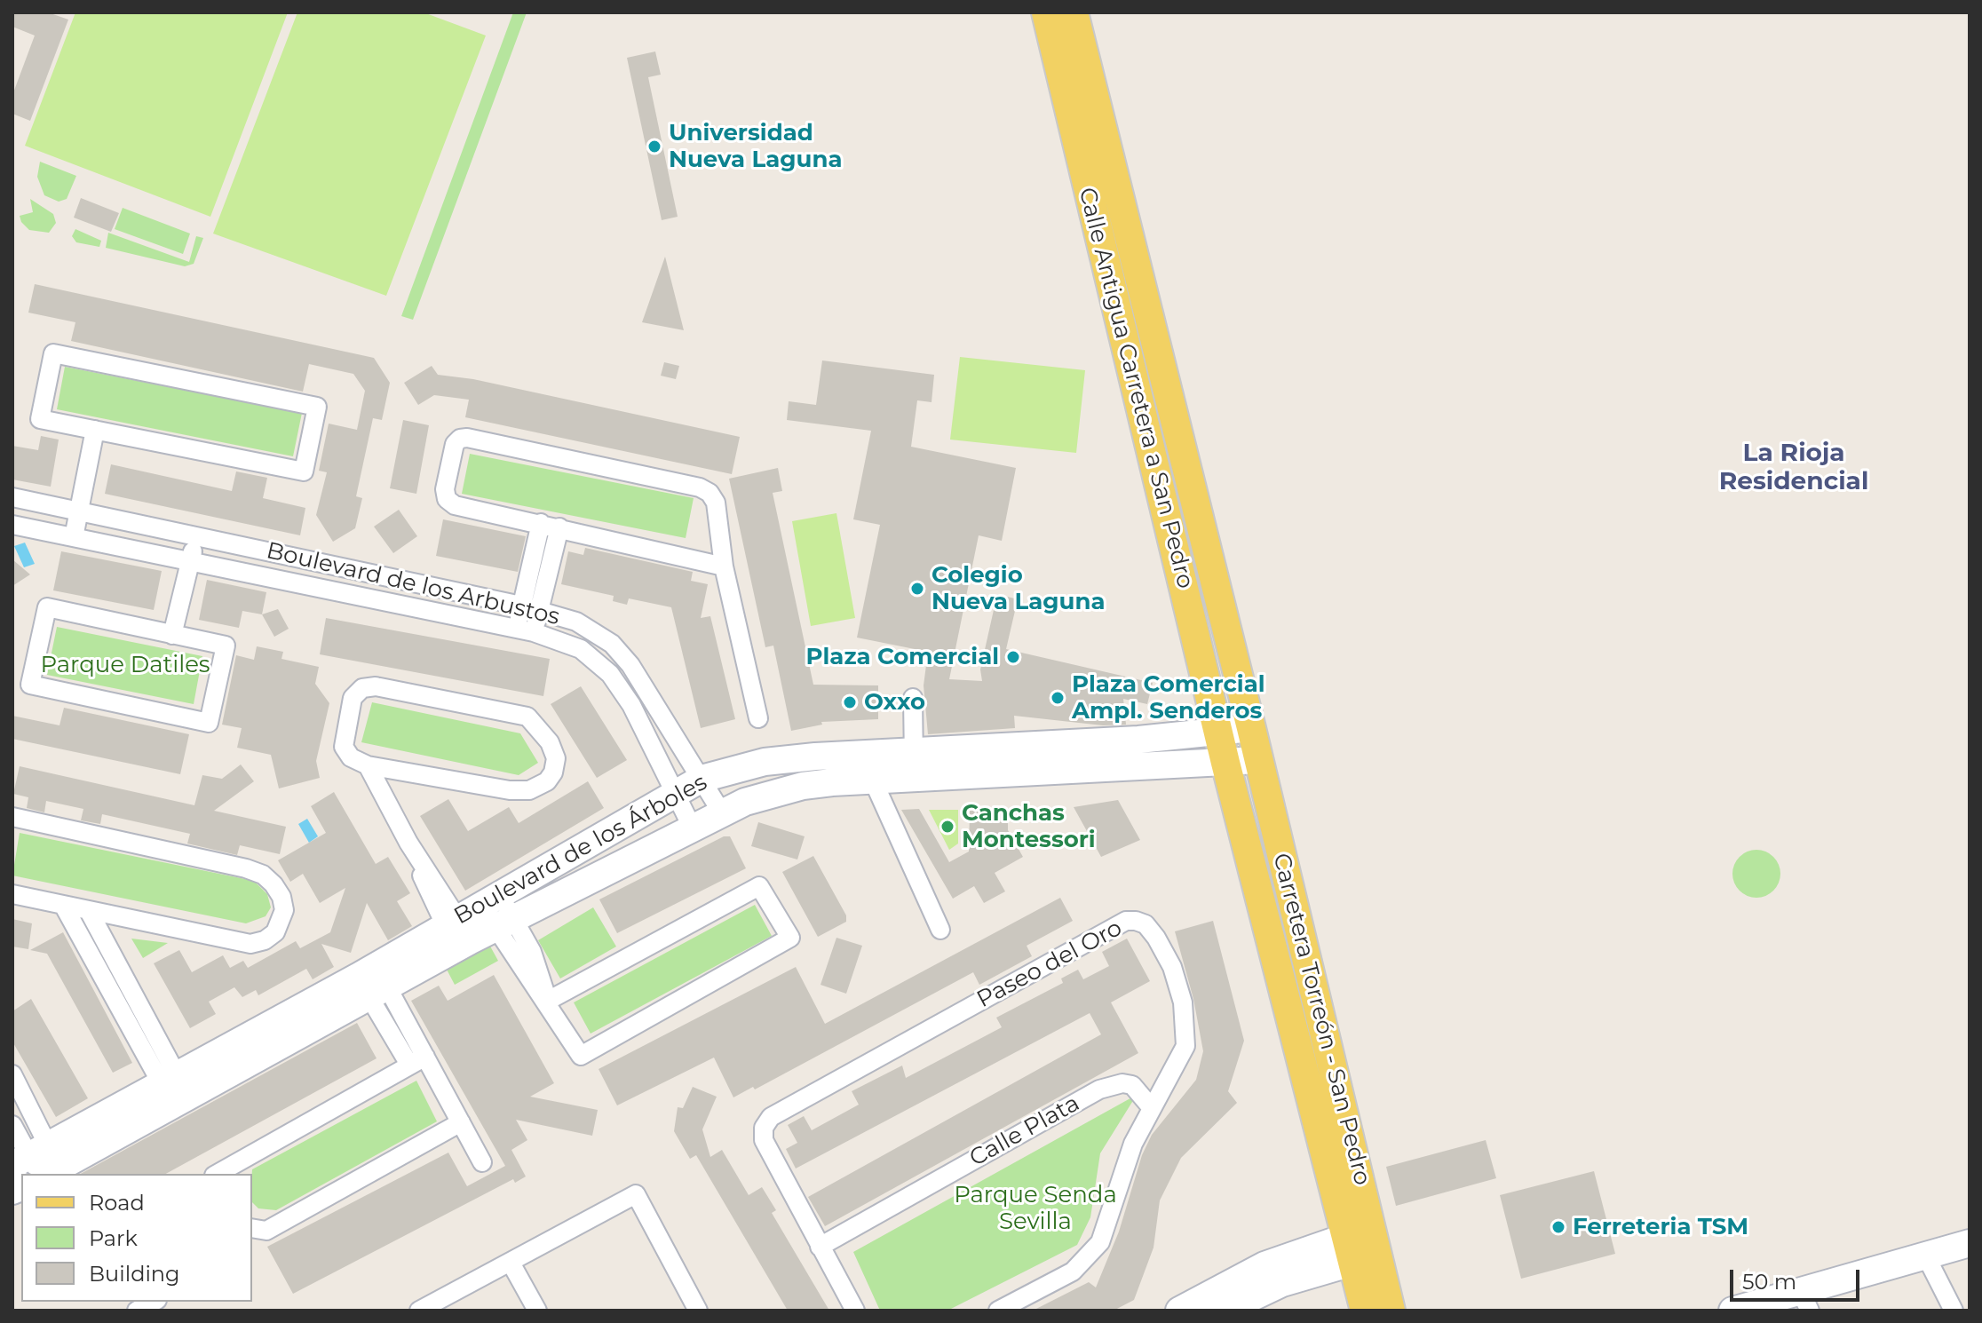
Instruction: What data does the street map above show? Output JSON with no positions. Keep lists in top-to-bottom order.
{
  "streets": {
    "main road": ["Calle Antigua Carretera a San Pedro", "Boulevard de los Árboles", "Carretera Torreón - San Pedro"],
    "street": ["Boulevard de los Arbustos", "Paseo del Oro", "Calle Plata"]
  },
  "crossings": [
    ["Calle Antigua Carretera a San Pedro", "Boulevard de los Árboles"],
    ["Calle Antigua Carretera a San Pedro", "Carretera Torreón - San Pedro"],
    ["Boulevard de los Arbustos", "Boulevard de los Árboles"],
    ["Boulevard de los Árboles", "Carretera Torreón - San Pedro"],
    ["Paseo del Oro", "Calle Plata"]
  ],
  "districts": ["La Rioja Residencial"],
  "parks": ["Parque Datiles", "Parque Senda Sevilla"],
  "places": [
    "Universidad Nueva Laguna",
    "Colegio Nueva Laguna",
    "Plaza Comercial",
    "Plaza Comercial Ampl. Senderos",
    "Oxxo",
    "Canchas Montessori",
    "Ferreteria TSM"
  ],
  "legend": ["Road", "Park", "Building"],
  "scale_bar": "50 m"
}
